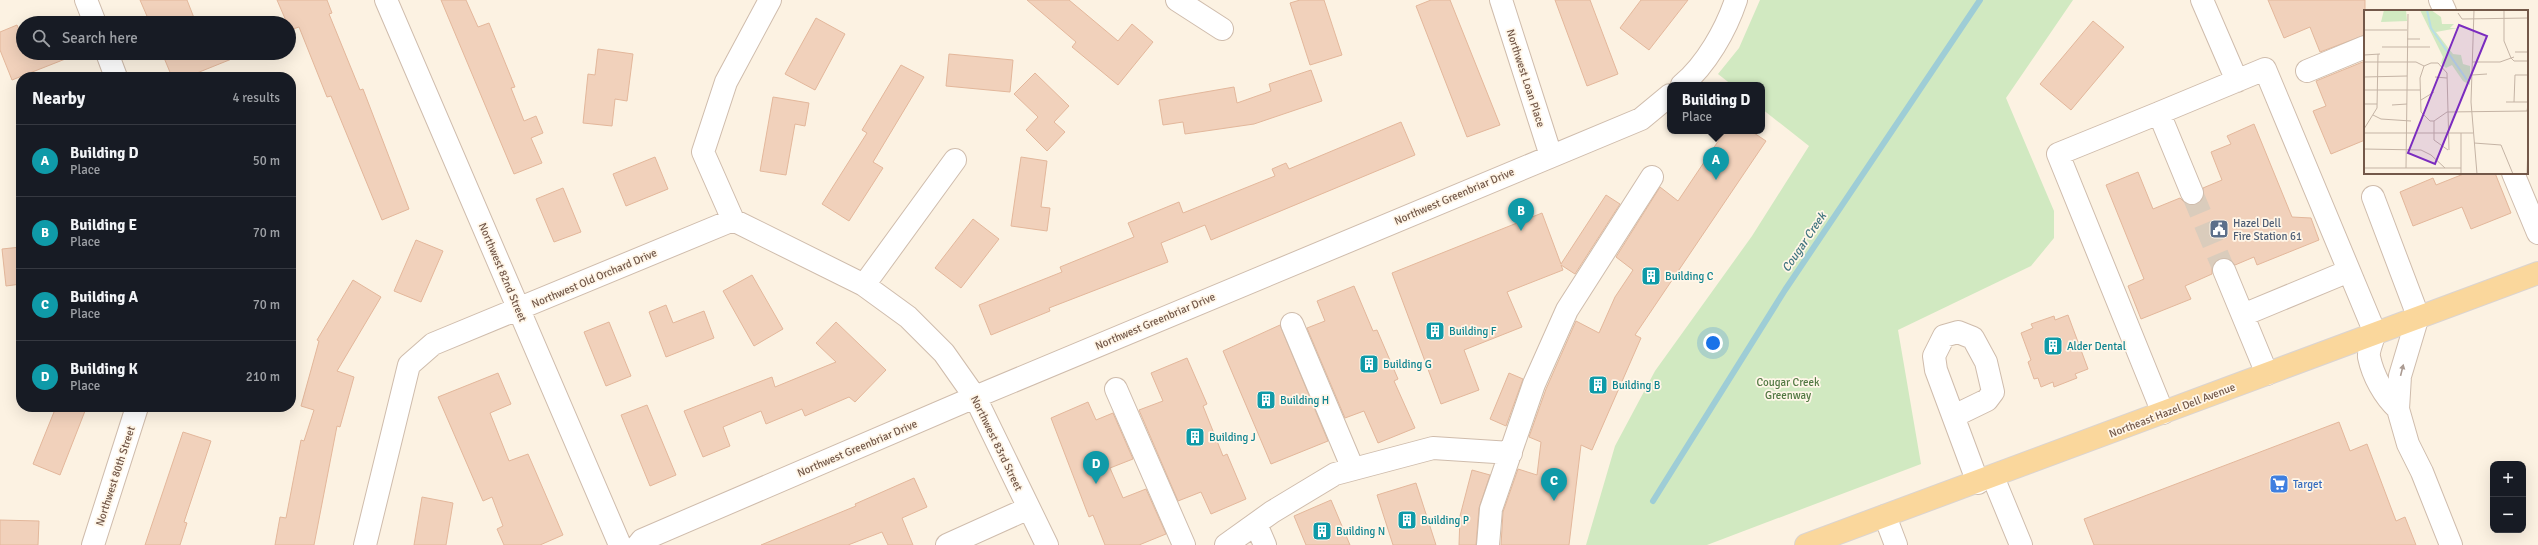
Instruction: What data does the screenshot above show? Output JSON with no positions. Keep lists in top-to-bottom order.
{
  "streets": {
    "main road": ["Northeast Hazel Dell Avenue"],
    "street": [
      "Northwest Loan Place",
      "Northwest Greenbriar Drive",
      "Northwest 82nd Street",
      "Northwest Old Orchard Drive",
      "Northwest 83rd Street",
      "Northwest 80th Street"
    ]
  },
  "crossings": [
    ["Northwest Loan Place", "Northwest Greenbriar Drive"],
    ["Northwest Greenbriar Drive", "Northwest 83rd Street"],
    ["Northwest 82nd Street", "Northwest Old Orchard Drive"],
    ["Northwest Old Orchard Drive", "Northwest 83rd Street"]
  ],
  "water": ["Cougar Creek"],
  "parks": ["Cougar Creek Greenway"],
  "places": {
    "public building": ["Hazel Dell Fire Station 61"],
    "building": [
      "Building C",
      "Building F",
      "Alder Dental",
      "Building G",
      "Building B",
      "Building H",
      "Building J",
      "Building P",
      "Building N"
    ],
    "supermarket": ["Target"]
  },
  "page": {
    "search": "Search here",
    "heading": ["Nearby", "4 results"],
    "popup": ["Building D", "Place"],
    "list": [
      {
        "mark": "A",
        "name": "Building D",
        "note": "Place",
        "value": "50 m"
      },
      {
        "mark": "B",
        "name": "Building E",
        "note": "Place",
        "value": "70 m"
      },
      {
        "mark": "C",
        "name": "Building A",
        "note": "Place",
        "value": "70 m"
      },
      {
        "mark": "D",
        "name": "Building K",
        "note": "Place",
        "value": "210 m"
      }
    ],
    "pins": [
      "A",
      "B",
      "D",
      "C"
    ],
    "map_buttons": ["+", "−"]
  }
}
